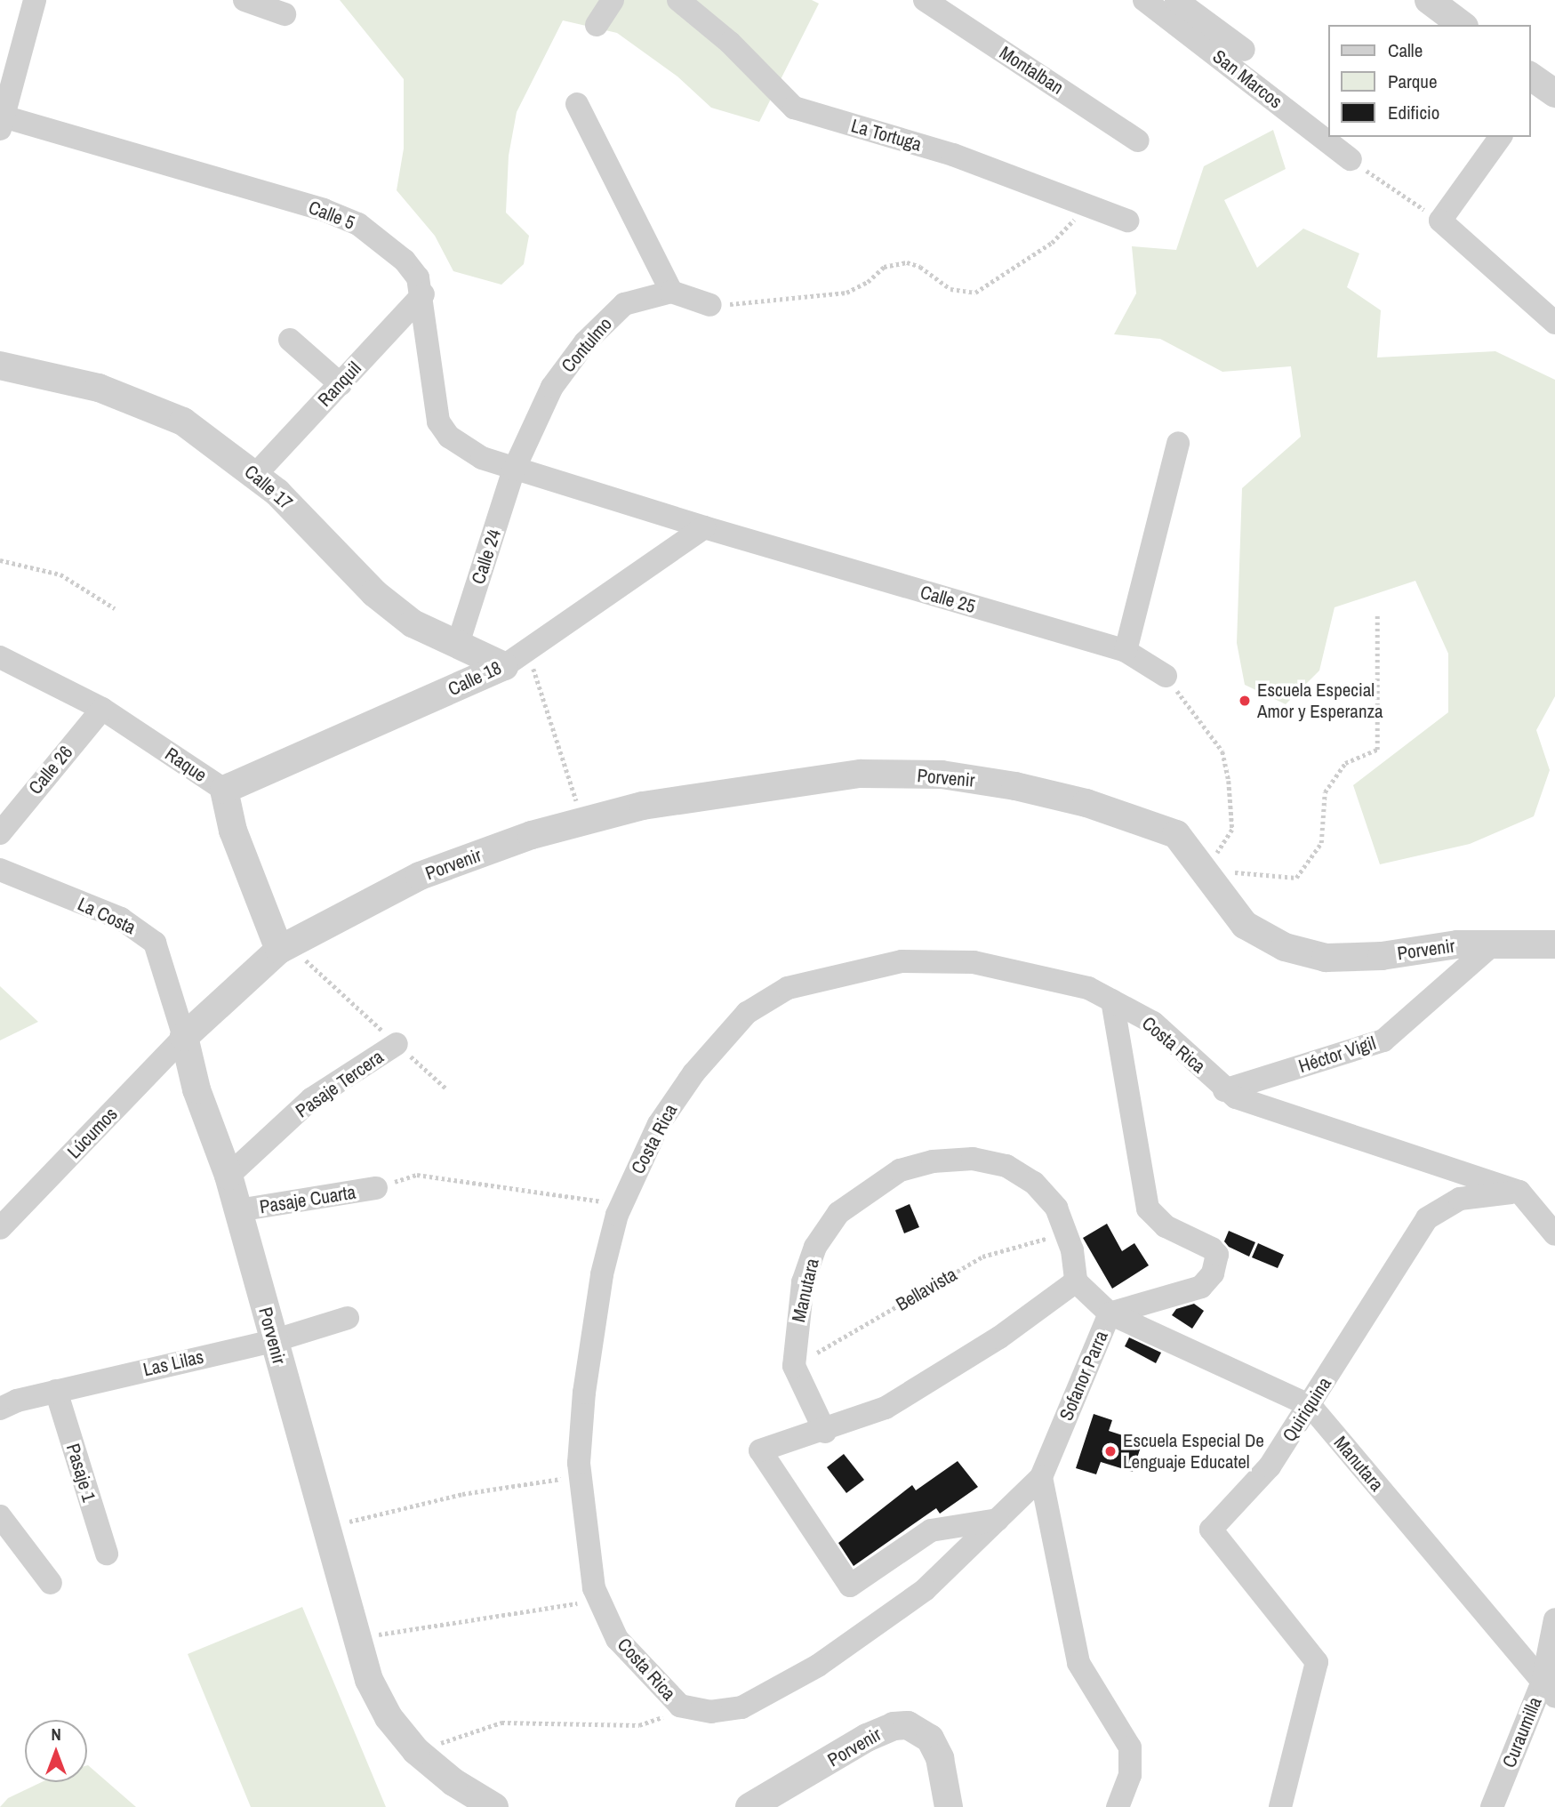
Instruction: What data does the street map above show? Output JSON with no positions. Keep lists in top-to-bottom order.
{
  "streets": {
    "street": [
      "Montalban",
      "San Marcos",
      "La Tortuga",
      "Calle 5",
      "Contulmo",
      "Ranquil",
      "Calle 17",
      "Calle 24",
      "Calle 25",
      "Calle 18",
      "Raque",
      "Calle 26",
      "Porvenir",
      "La Costa",
      "Costa Rica",
      "Héctor Vigil",
      "Pasaje Tercera",
      "Lúcumos",
      "Pasaje Cuarta",
      "Manutara",
      "Las Lilas",
      "Sofanor Parra",
      "Quiriquina",
      "Pasaje 1",
      "Curaumilla"
    ],
    "path": ["Bellavista"]
  },
  "crossings": [
    ["Calle 5", "Contulmo"],
    ["Calle 5", "Ranquil"],
    ["Calle 5", "Calle 24"],
    ["Calle 5", "Calle 25"],
    ["Contulmo", "Calle 24"],
    ["Contulmo", "Calle 25"],
    ["Ranquil", "Calle 17"],
    ["Calle 17", "Calle 24"],
    ["Calle 17", "Calle 18"],
    ["Calle 24", "Calle 25"],
    ["Calle 25", "Calle 18"],
    ["Calle 18", "Raque"],
    ["Raque", "Calle 26"],
    ["Raque", "Porvenir"],
    ["Porvenir", "La Costa"],
    ["Porvenir", "Héctor Vigil"],
    ["Porvenir", "Pasaje Tercera"],
    ["Porvenir", "Lúcumos"],
    ["Porvenir", "Pasaje Cuarta"],
    ["Porvenir", "Las Lilas"],
    ["La Costa", "Lúcumos"],
    ["Costa Rica", "Héctor Vigil"],
    ["Costa Rica", "Sofanor Parra"],
    ["Costa Rica", "Quiriquina"],
    ["Bellavista", "Manutara"],
    ["Manutara", "Sofanor Parra"],
    ["Manutara", "Quiriquina"],
    ["Manutara", "Curaumilla"],
    ["Las Lilas", "Pasaje 1"]
  ],
  "places": ["Escuela Especial Amor y Esperanza", "Escuela Especial De Lenguaje Educatel"],
  "legend": ["Calle", "Parque", "Edificio"],
  "north": "top"
}
